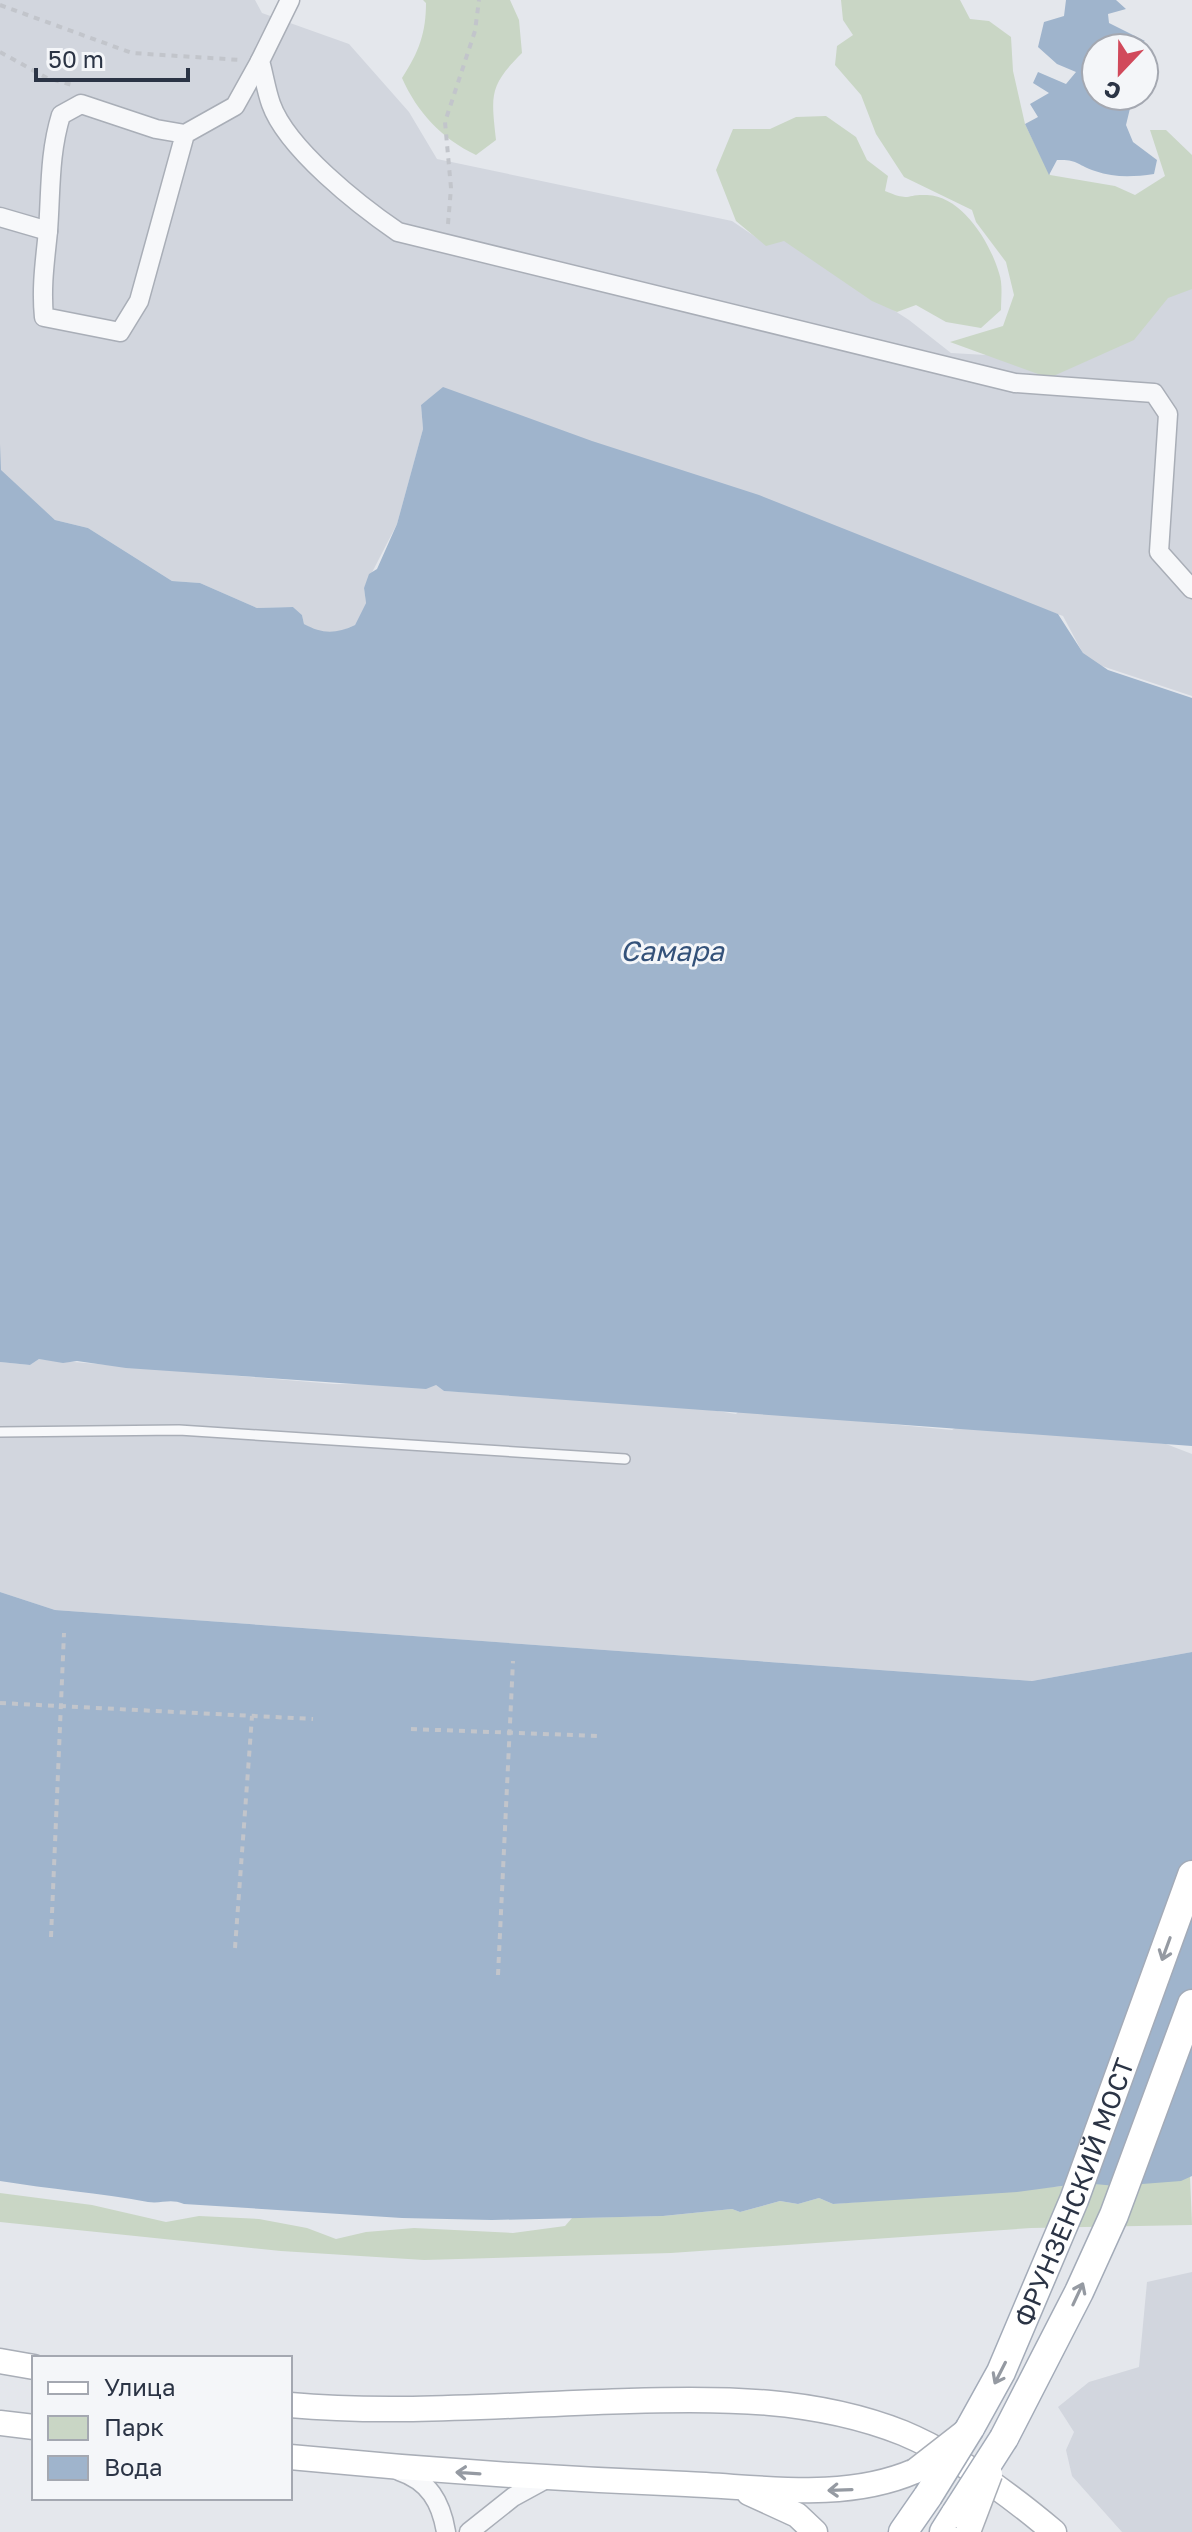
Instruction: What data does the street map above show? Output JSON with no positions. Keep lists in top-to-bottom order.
{
  "streets": {
    "main road": ["ФРУНЗЕНСКИЙ МОСТ"]
  },
  "water": ["Самара"],
  "legend": ["Улица", "Парк", "Вода"],
  "scale_bar": "50 m",
  "north": "bottom"
}
